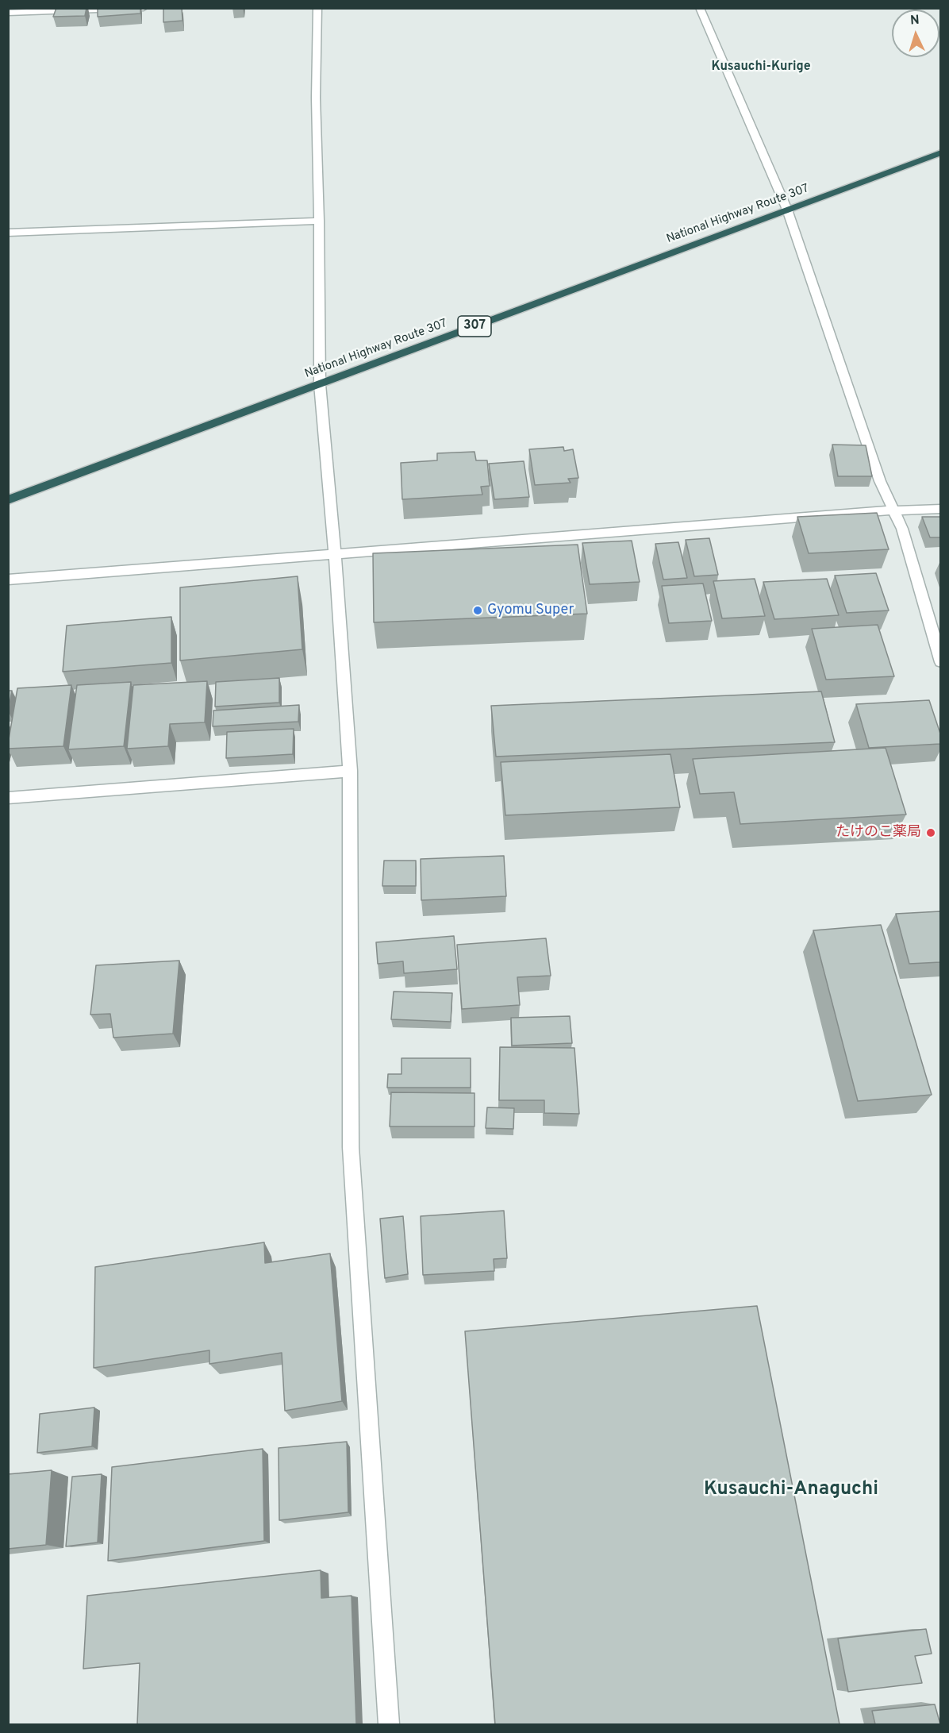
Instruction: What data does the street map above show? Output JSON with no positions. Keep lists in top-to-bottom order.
{
  "streets": {
    "highway": ["National Highway Route 307", "307"]
  },
  "districts": ["Kusauchi-Kurige", "Kusauchi-Anaguchi"],
  "places": ["Gyomu Super", "たけのこ薬局"],
  "north": "top"
}
